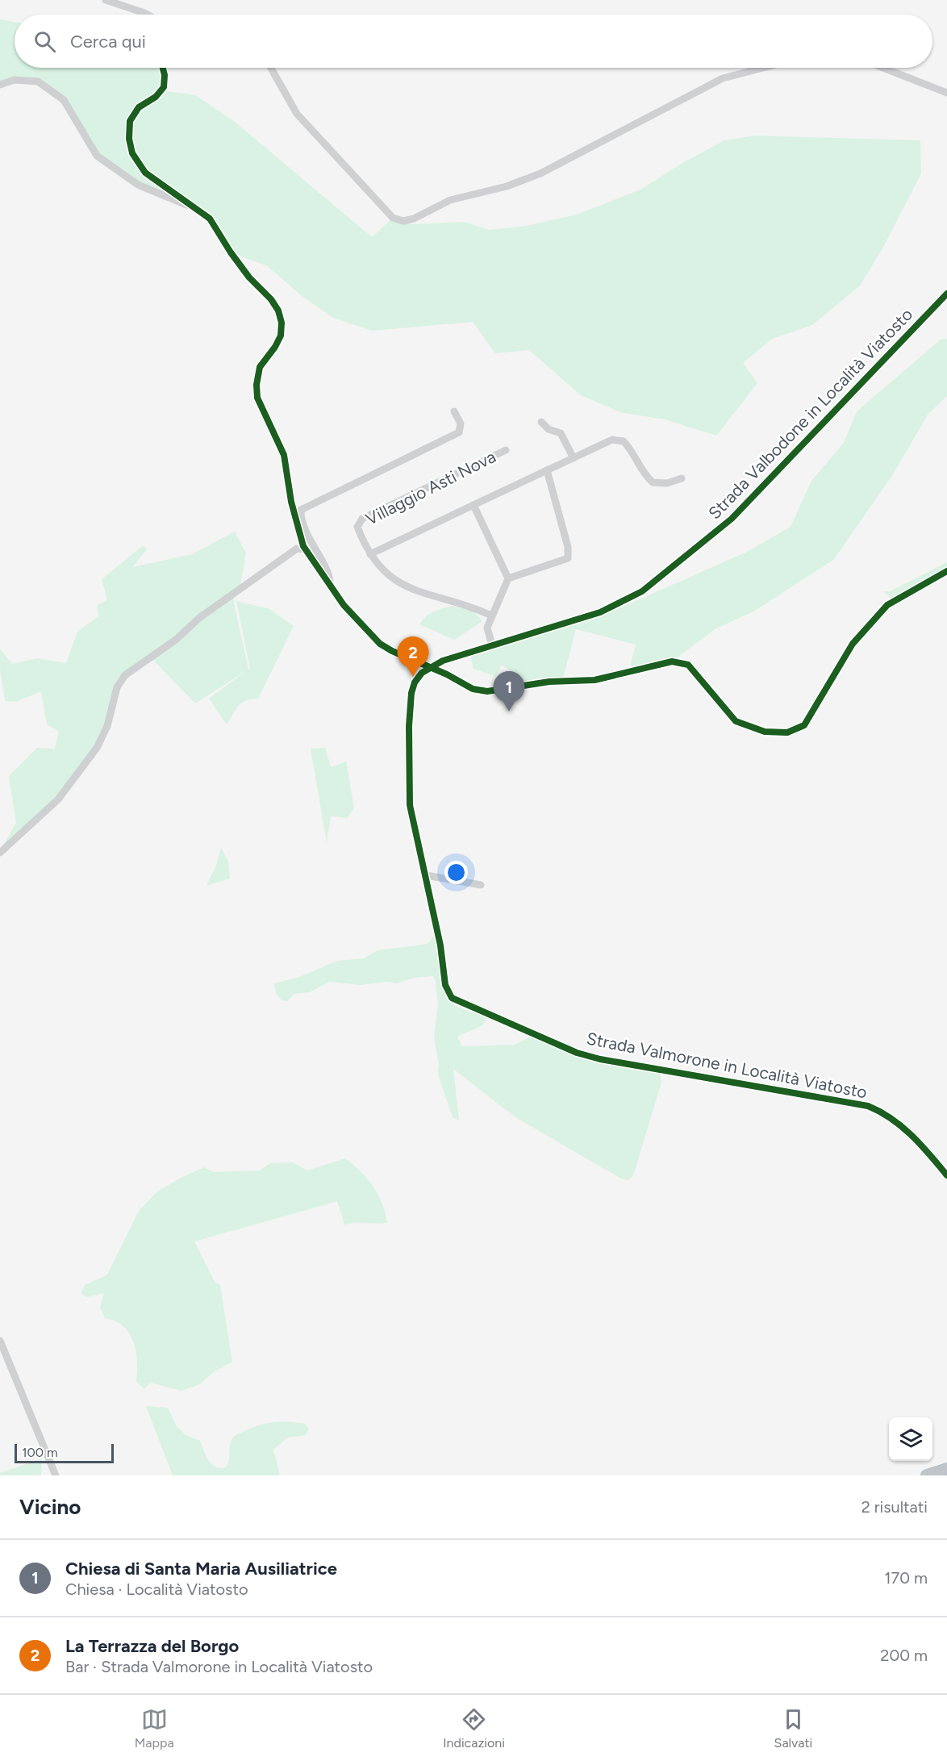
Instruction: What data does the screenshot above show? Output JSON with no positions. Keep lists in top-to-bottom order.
{
  "streets": {
    "street": ["Strada Valbodone in Località Viatosto", "Villaggio Asti Nova", "Strada Valmorone in Località Viatosto"]
  },
  "crossings": [
    ["Strada Valbodone in Località Viatosto", "Strada Valmorone in Località Viatosto"]
  ],
  "scale_bar": "100 m",
  "page": {
    "search": "Cerca qui",
    "pins": ["2", "1"],
    "scale": "100 m",
    "heading": ["Vicino", "2 risultati"],
    "list": [
      {
        "mark": "1",
        "name": "Chiesa di Santa Maria Ausiliatrice",
        "note": "Chiesa · Località Viatosto",
        "value": "170 m"
      },
      {
        "mark": "2",
        "name": "La Terrazza del Borgo",
        "note": "Bar · Strada Valmorone in Località Viatosto",
        "value": "200 m"
      }
    ],
    "nav": ["Mappa", "Indicazioni", "Salvati"]
  }
}
